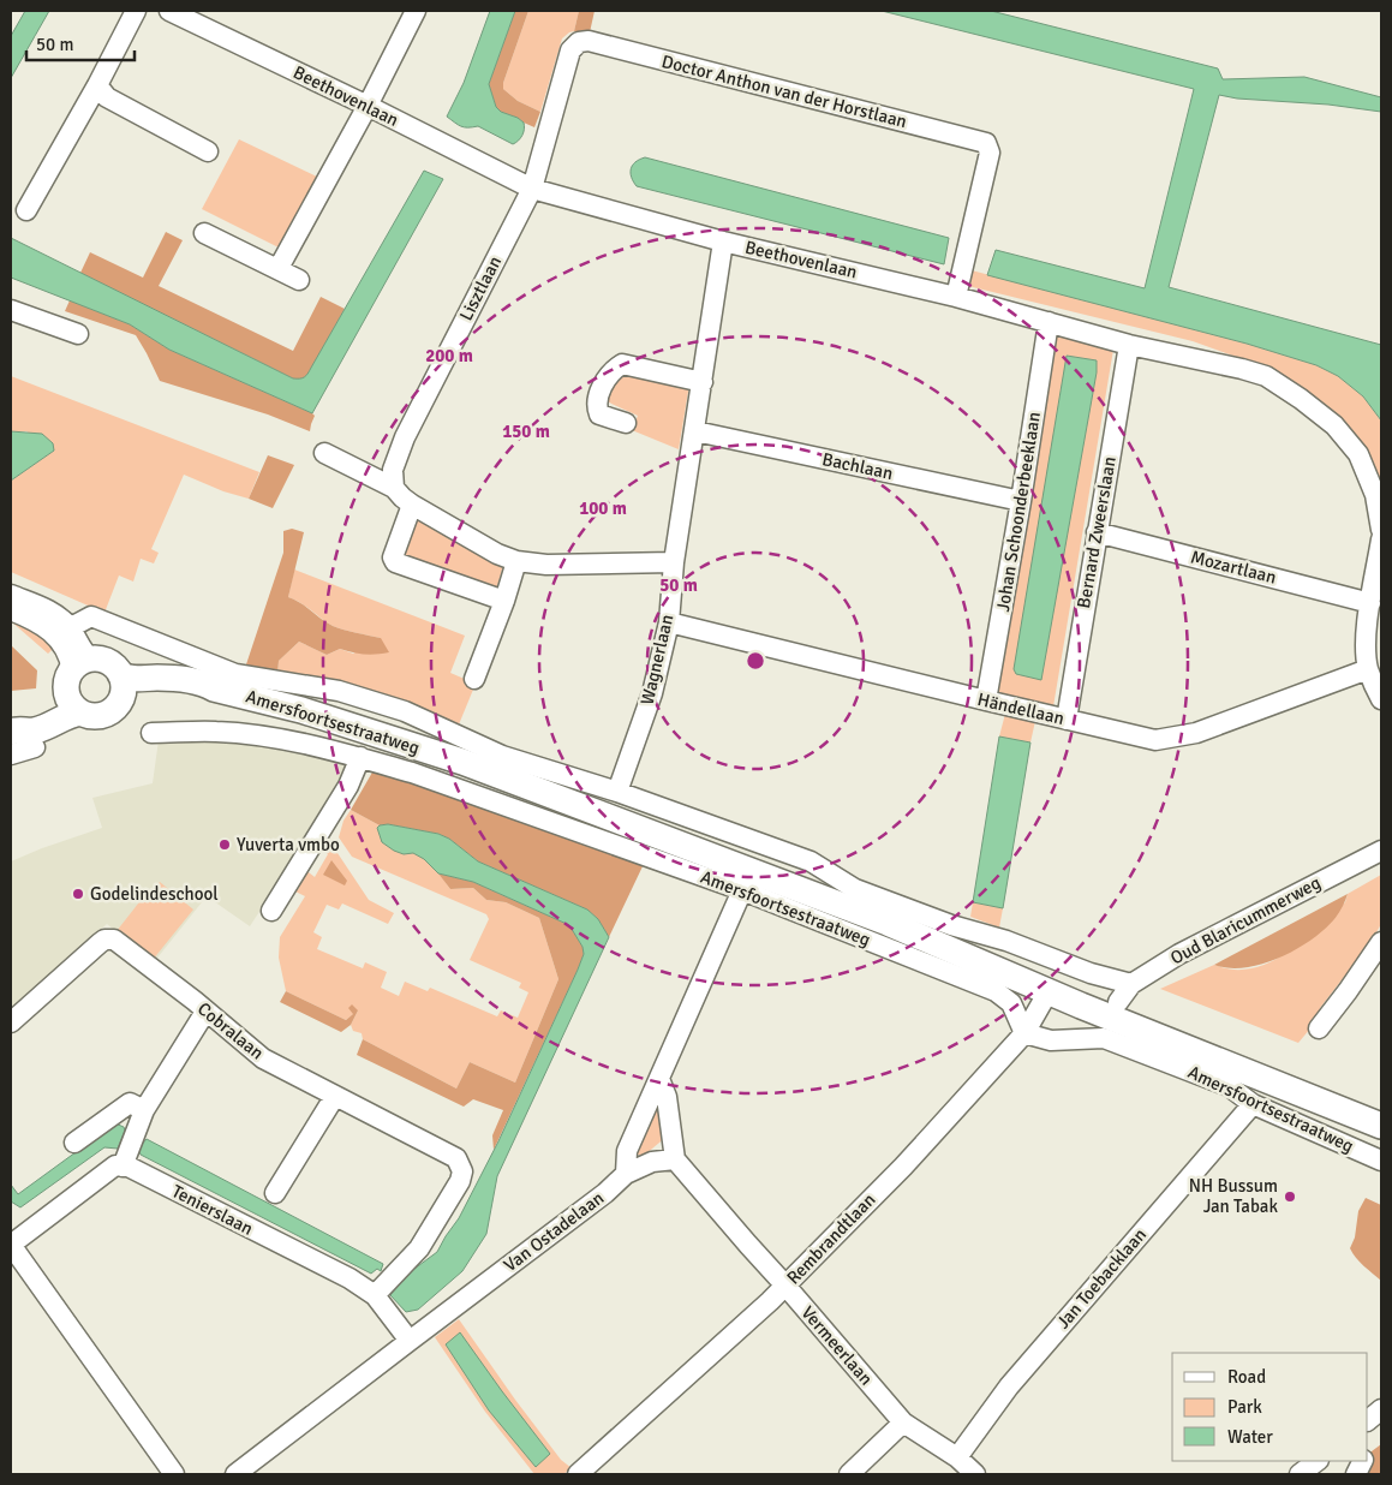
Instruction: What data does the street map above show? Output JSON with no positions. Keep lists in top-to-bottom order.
{
  "streets": {
    "main road": ["Amersfoortsestraatweg"],
    "street": [
      "Doctor Anthon van der Horstlaan",
      "Beethovenlaan",
      "Lisztlaan",
      "Bachlaan",
      "Johan Schoonderbeeklaan",
      "Bernard Zweerslaan",
      "Mozartlaan",
      "Wagnerlaan",
      "Händellaan",
      "Oud Blaricummerweg",
      "Cobralaan",
      "Tenierslaan",
      "Van Ostadelaan",
      "Rembrandtlaan",
      "Jan Toebacklaan",
      "Vermeerlaan"
    ]
  },
  "crossings": [
    ["Doctor Anthon van der Horstlaan", "Beethovenlaan"],
    ["Doctor Anthon van der Horstlaan", "Lisztlaan"],
    ["Beethovenlaan", "Lisztlaan"],
    ["Beethovenlaan", "Johan Schoonderbeeklaan"],
    ["Beethovenlaan", "Bernard Zweerslaan"],
    ["Beethovenlaan", "Wagnerlaan"],
    ["Bachlaan", "Johan Schoonderbeeklaan"],
    ["Bachlaan", "Wagnerlaan"],
    ["Johan Schoonderbeeklaan", "Händellaan"],
    ["Bernard Zweerslaan", "Mozartlaan"],
    ["Bernard Zweerslaan", "Händellaan"],
    ["Wagnerlaan", "Händellaan"],
    ["Wagnerlaan", "Amersfoortsestraatweg"],
    ["Amersfoortsestraatweg", "Oud Blaricummerweg"],
    ["Amersfoortsestraatweg", "Rembrandtlaan"],
    ["Amersfoortsestraatweg", "Jan Toebacklaan"],
    ["Cobralaan", "Tenierslaan"],
    ["Tenierslaan", "Van Ostadelaan"],
    ["Rembrandtlaan", "Vermeerlaan"]
  ],
  "places": ["Yuverta vmbo", "Godelindeschool", "NH Bussum Jan Tabak"],
  "legend": ["Road", "Park", "Water"],
  "scale_bar": "50 m",
  "rings": [
    "200 m",
    "150 m",
    "100 m",
    "50 m"
  ]
}
